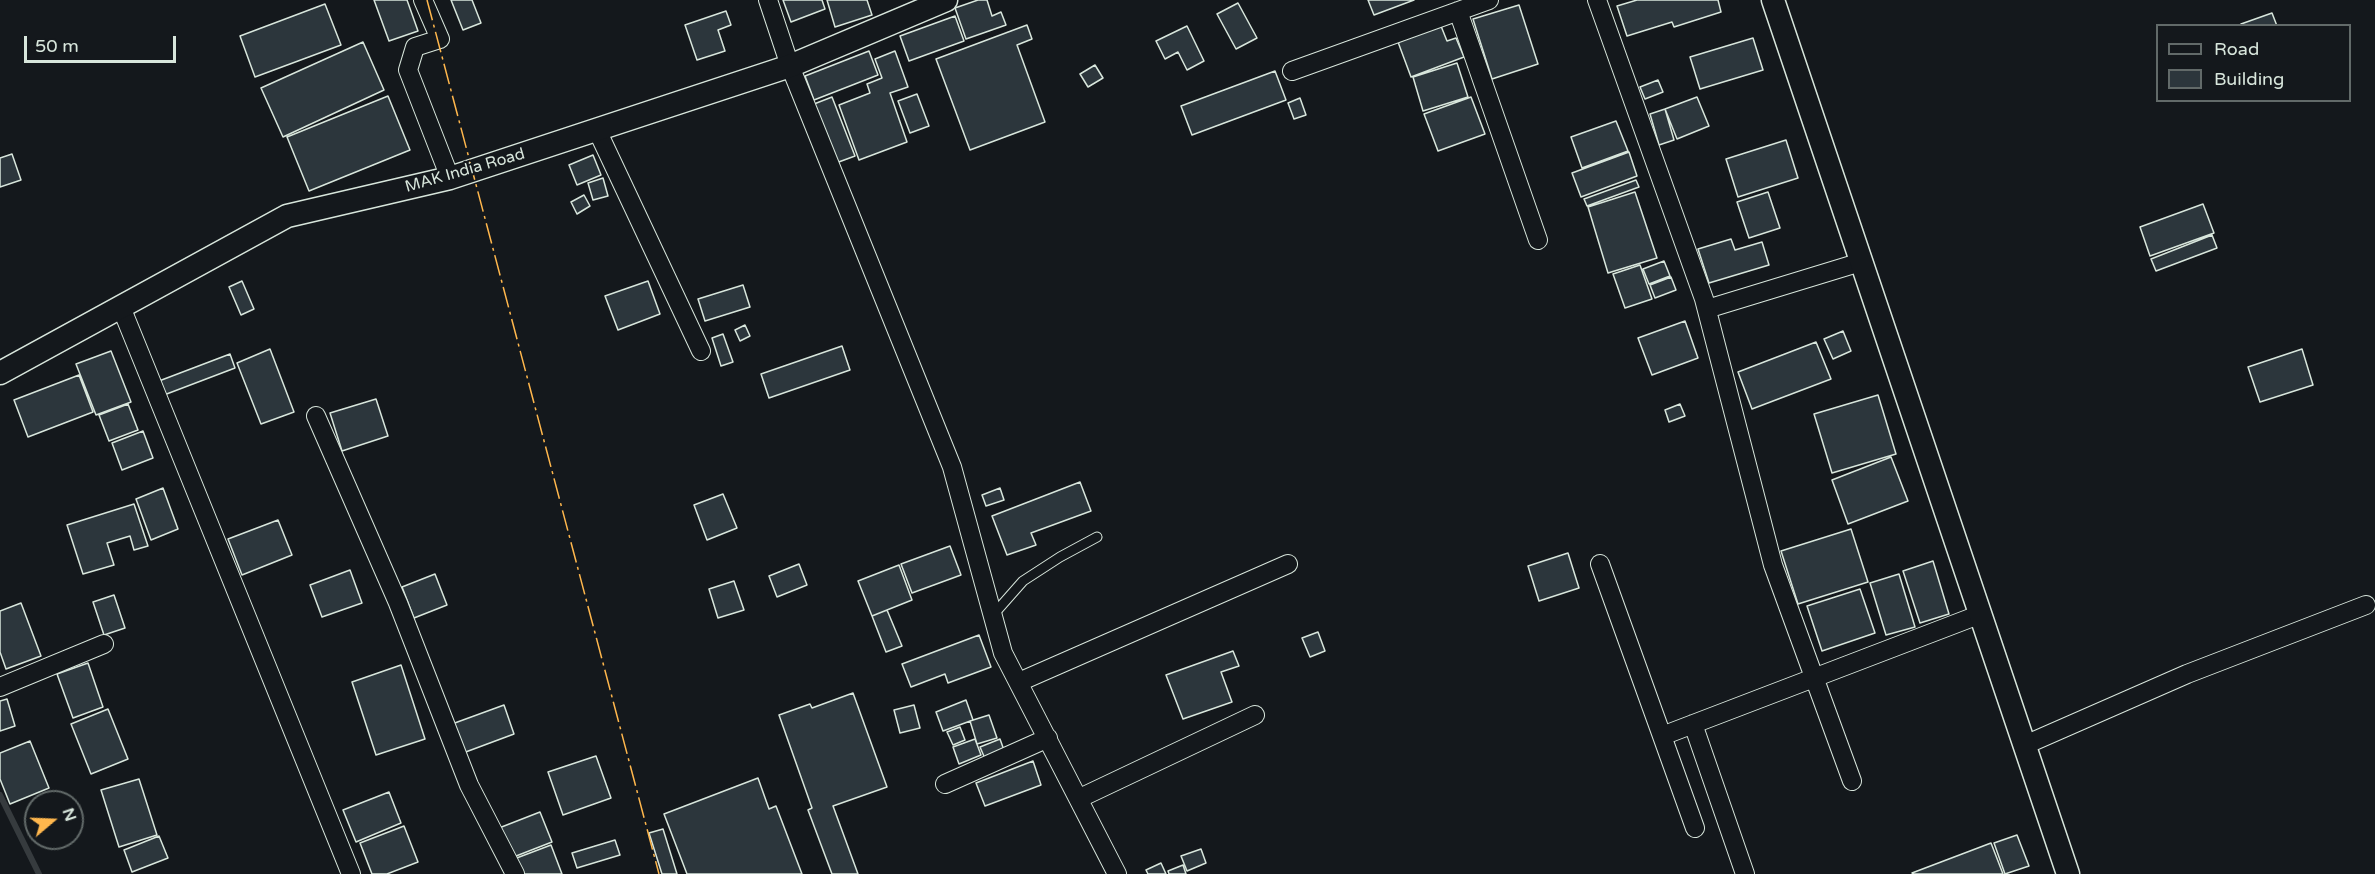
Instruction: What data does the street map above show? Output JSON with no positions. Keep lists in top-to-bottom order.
{
  "streets": {
    "street": ["MAK India Road"]
  },
  "legend": ["Road", "Building"],
  "scale_bar": "50 m",
  "north": "right"
}
